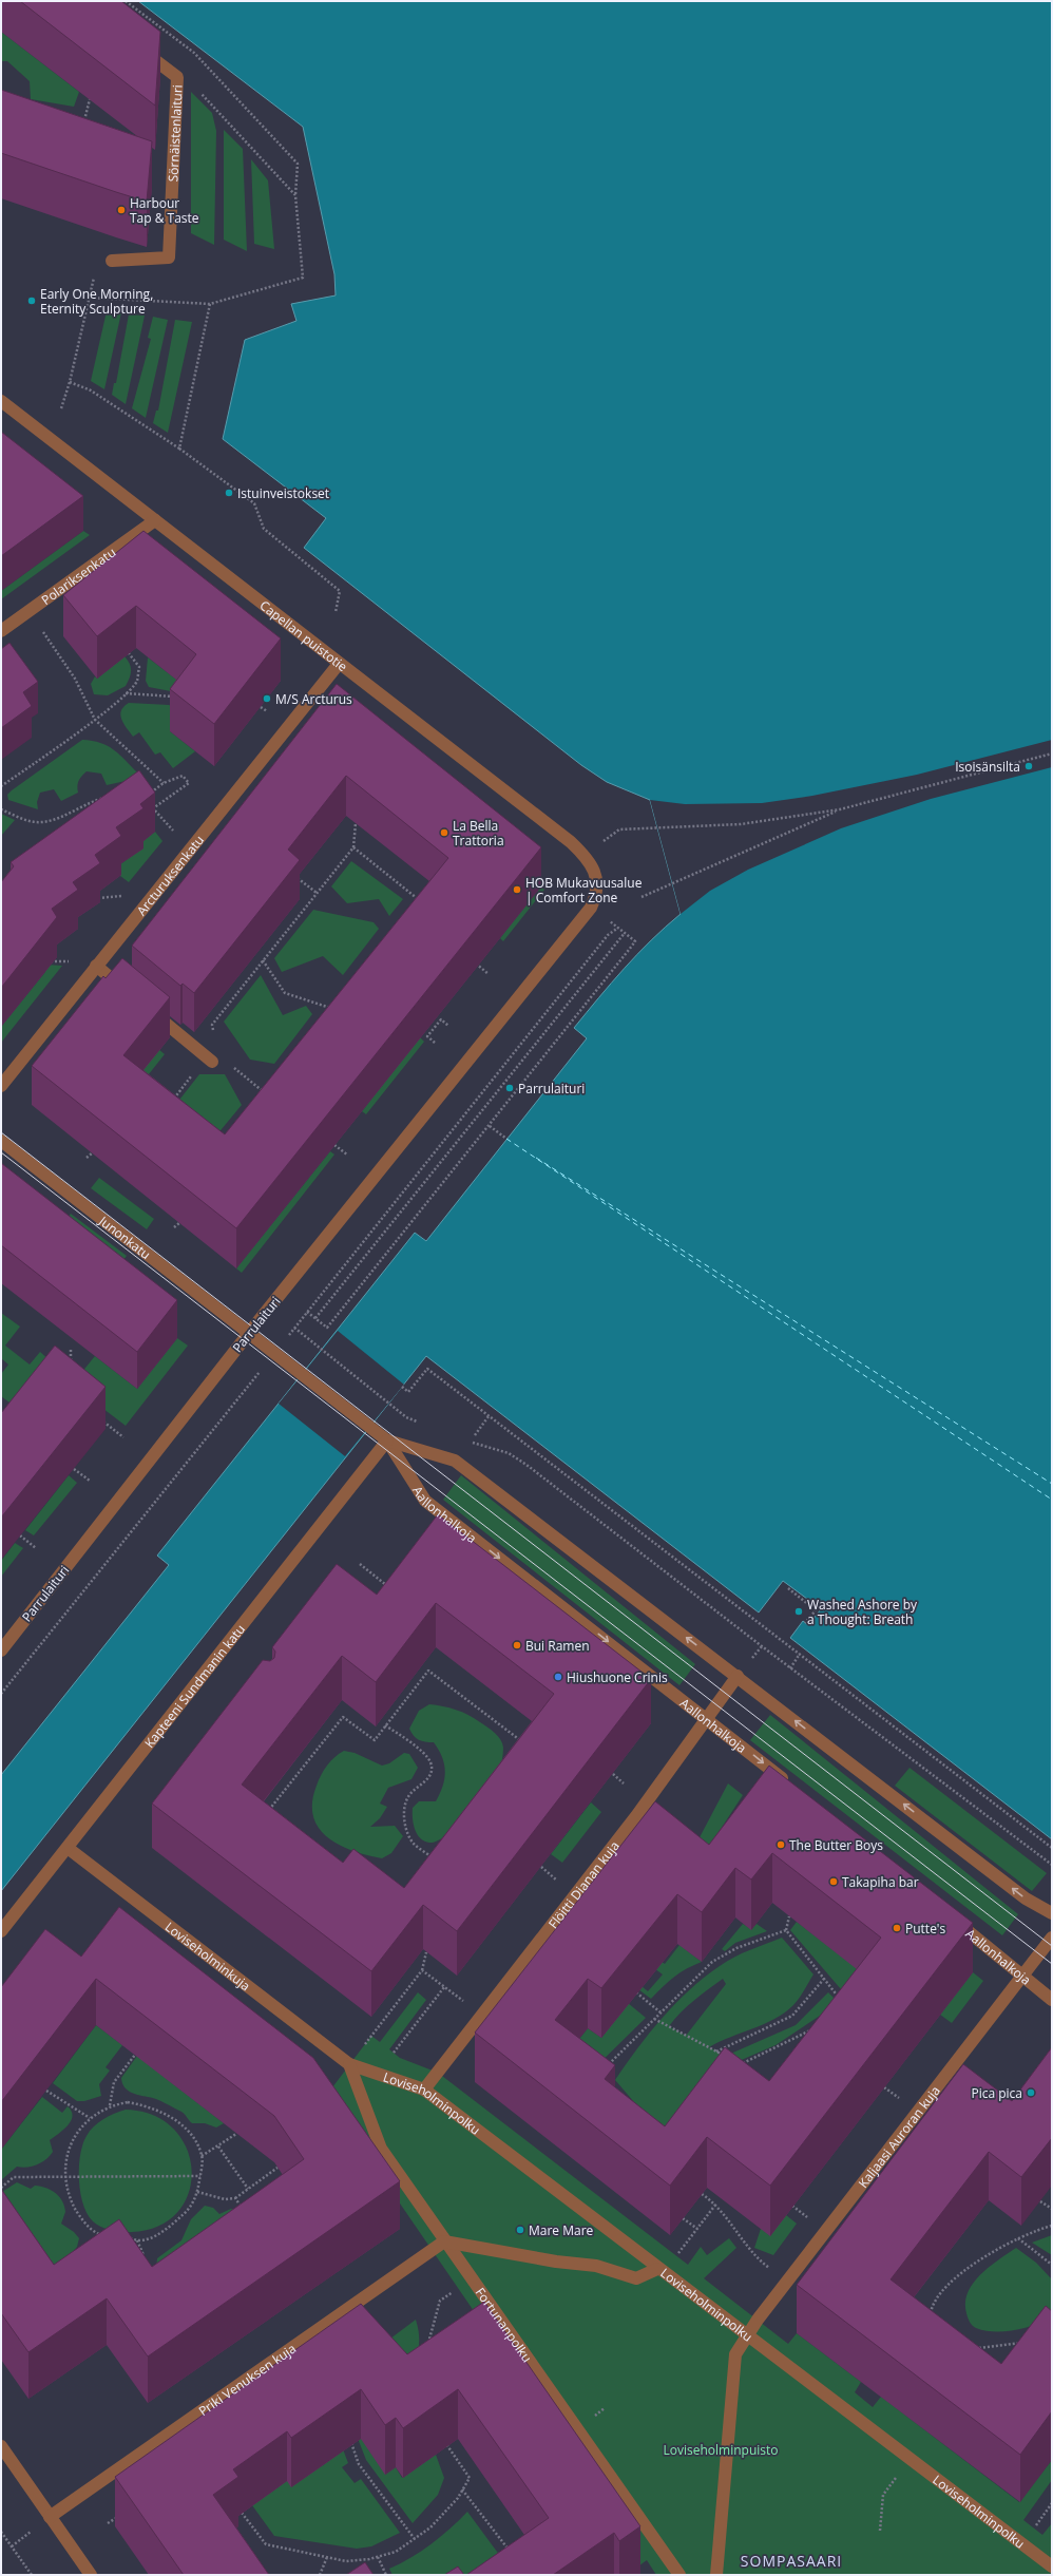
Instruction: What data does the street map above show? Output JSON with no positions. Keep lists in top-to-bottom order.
{
  "streets": {
    "street": [
      "Sörnäistenlaituri",
      "Polariksenkatu",
      "Capellan puistotie",
      "Arcturuksenkatu",
      "Junonkatu",
      "Parrulaituri",
      "Aallonhalkoja",
      "Kapteeni Sundmanin katu",
      "Flöitti Dianan kuja",
      "Loviseholminkuja",
      "Loviseholminpolku",
      "Kaljaasi Auroran kuja",
      "Fortunanpolku",
      "Priki Venuksen kuja"
    ]
  },
  "crossings": [
    ["Polariksenkatu", "Capellan puistotie"],
    ["Capellan puistotie", "Arcturuksenkatu"],
    ["Capellan puistotie", "Parrulaituri"],
    ["Junonkatu", "Parrulaituri"],
    ["Junonkatu", "Aallonhalkoja"],
    ["Parrulaituri", "Aallonhalkoja"],
    ["Aallonhalkoja", "Kapteeni Sundmanin katu"],
    ["Aallonhalkoja", "Flöitti Dianan kuja"],
    ["Aallonhalkoja", "Kaljaasi Auroran kuja"],
    ["Kapteeni Sundmanin katu", "Loviseholminkuja"],
    ["Flöitti Dianan kuja", "Loviseholminpolku"],
    ["Loviseholminkuja", "Loviseholminpolku"],
    ["Loviseholminkuja", "Fortunanpolku"],
    ["Loviseholminpolku", "Kaljaasi Auroran kuja"],
    ["Loviseholminpolku", "Fortunanpolku"],
    ["Fortunanpolku", "Priki Venuksen kuja"]
  ],
  "districts": ["SOMPASAARI"],
  "parks": ["Loviseholminpuisto"],
  "places": [
    "Harbour Tap & Taste",
    "Early One Morning, Eternity Sculpture",
    "Istuinveistokset",
    "M/S Arcturus",
    "Isoisänsilta",
    "La Bella Trattoria",
    "HOB Mukavuusalue | Comfort Zone",
    "Parrulaituri",
    "Washed Ashore by a Thought: Breath",
    "Bui Ramen",
    "Hiushuone Crinis",
    "The Butter Boys",
    "Takapiha bar",
    "Putte's",
    "Pica pica",
    "Mare Mare"
  ]
}
